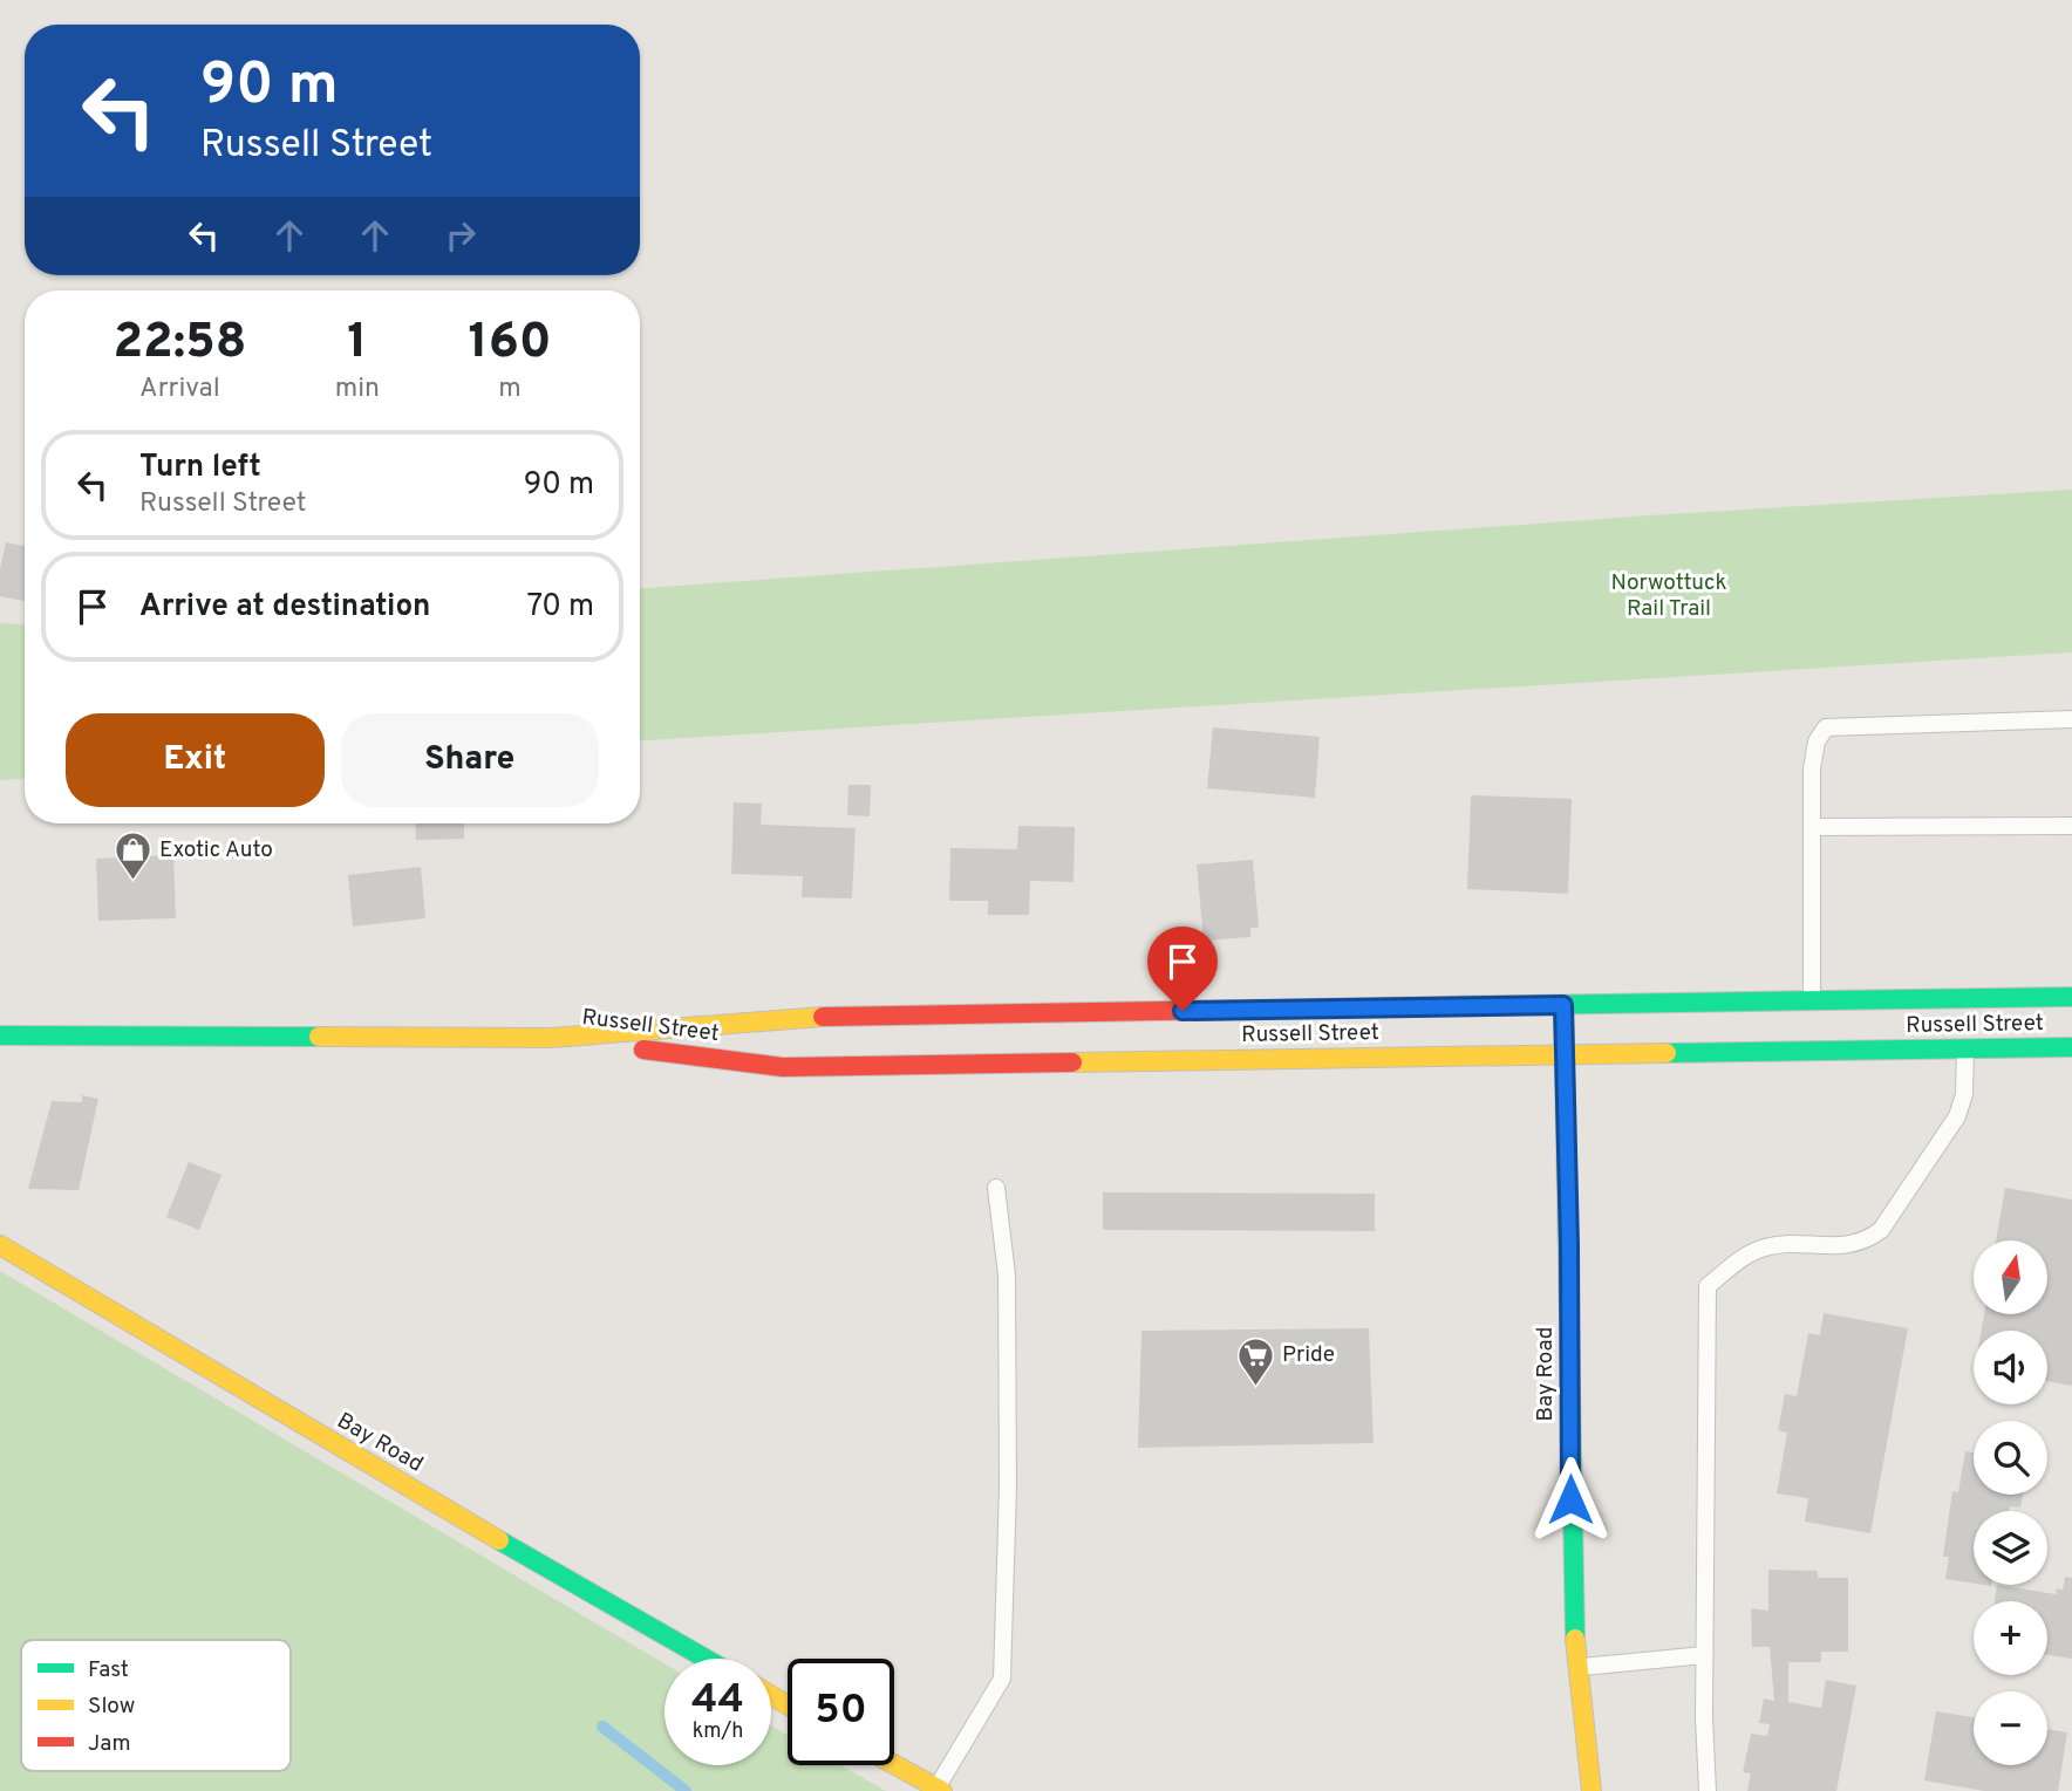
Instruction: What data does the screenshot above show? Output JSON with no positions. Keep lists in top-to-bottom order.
{
  "streets": {
    "main road": ["Russell Street", "Bay Road"]
  },
  "crossings": [
    ["Russell Street", "Bay Road"]
  ],
  "parks": ["Norwottuck Rail Trail"],
  "places": {
    "shop": ["Exotic Auto"],
    "supermarket": ["Pride"]
  },
  "legend": ["Fast", "Slow", "Jam"],
  "north": "top",
  "page": {
    "turn": ["90 m", "Russell Street"],
    "eta": [
      "22:58",
      "Arrival",
      "1",
      "min",
      "160",
      "m"
    ],
    "list": [
      {
        "name": "Turn left",
        "note": "Russell Street",
        "value": "90 m"
      },
      {
        "name": "Arrive at destination",
        "value": "70 m"
      }
    ],
    "buttons": ["Exit", "Share"],
    "map_buttons": ["+", "−"],
    "speed": "44 km/h",
    "limit": "50"
  }
}
